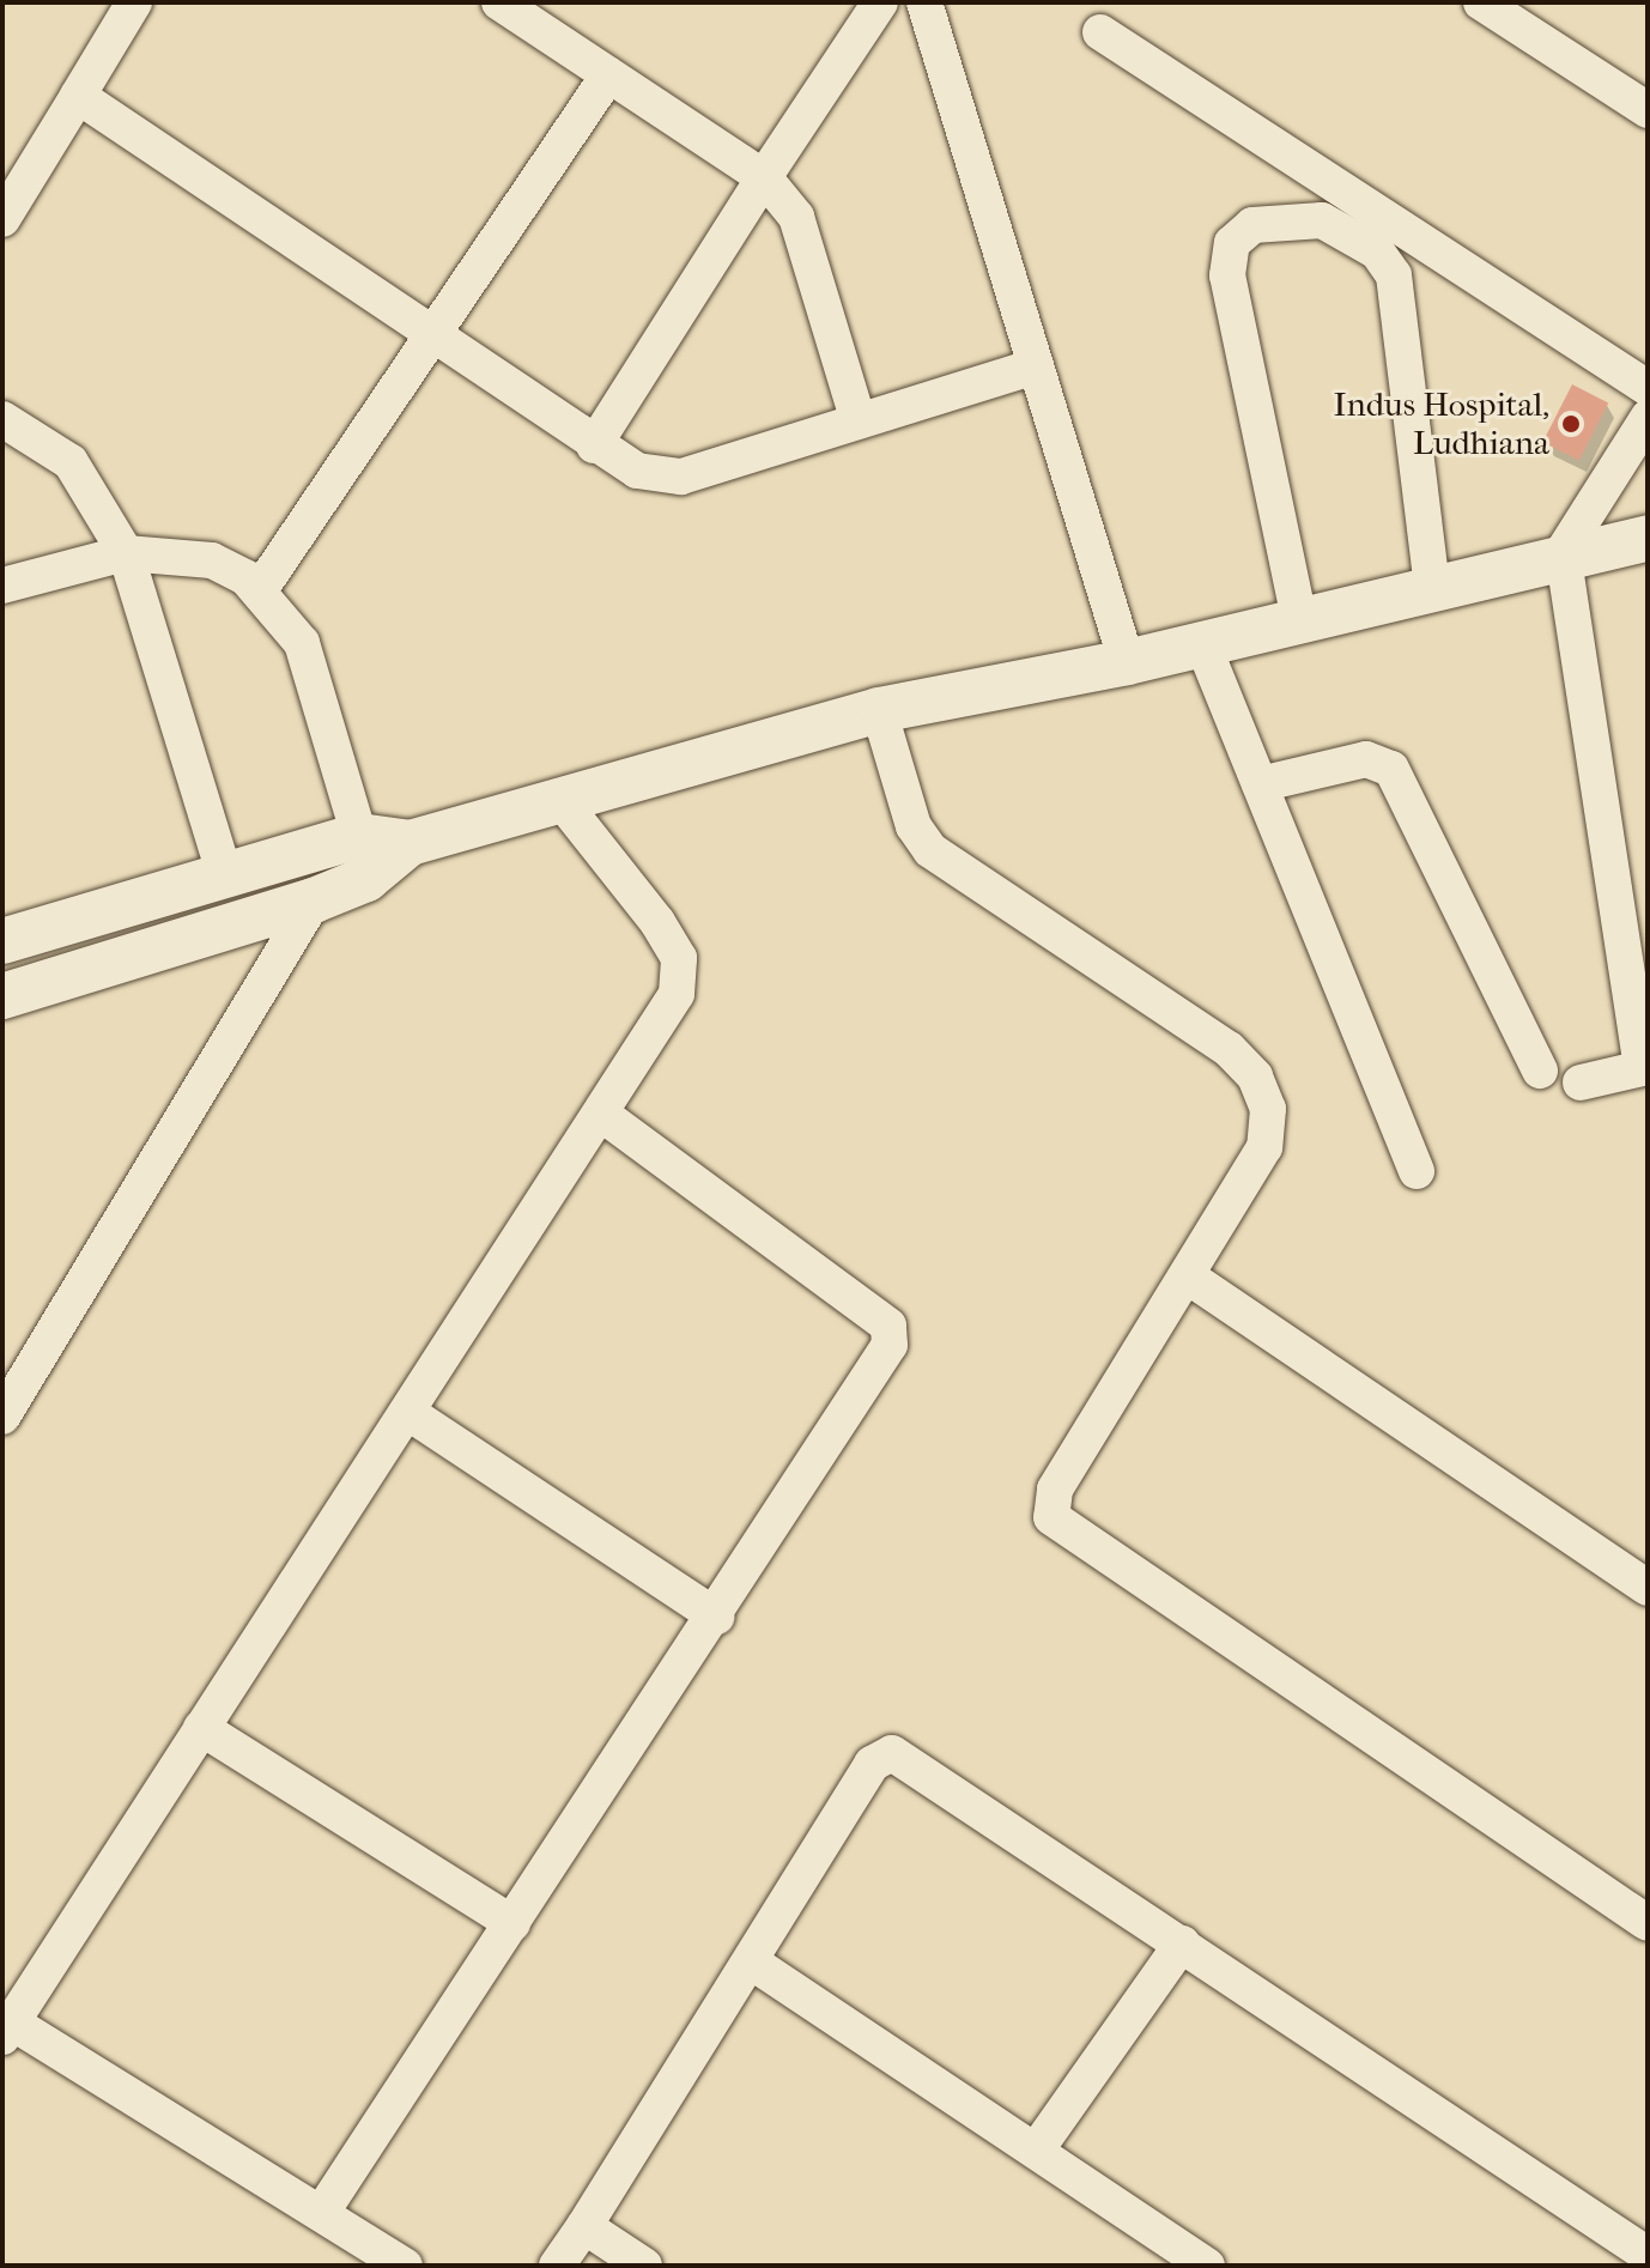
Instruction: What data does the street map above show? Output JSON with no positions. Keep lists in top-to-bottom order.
{
  "places": ["Indus Hospital, Ludhiana"]
}
